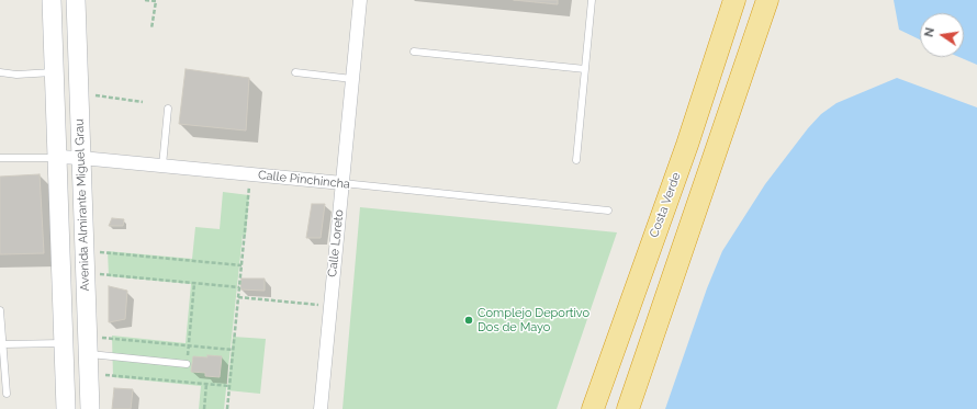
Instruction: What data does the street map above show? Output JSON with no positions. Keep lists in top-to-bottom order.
{
  "streets": {
    "highway": ["Costa Verde"],
    "main road": ["Avenida Almirante Miguel Grau"],
    "street": ["Calle Pinchincha", "Calle Loreto"]
  },
  "crossings": [
    ["Calle Pinchincha", "Avenida Almirante Miguel Grau"],
    ["Calle Pinchincha", "Calle Loreto"]
  ],
  "places": ["Complejo Deportivo Dos de Mayo"],
  "north": "left"
}
